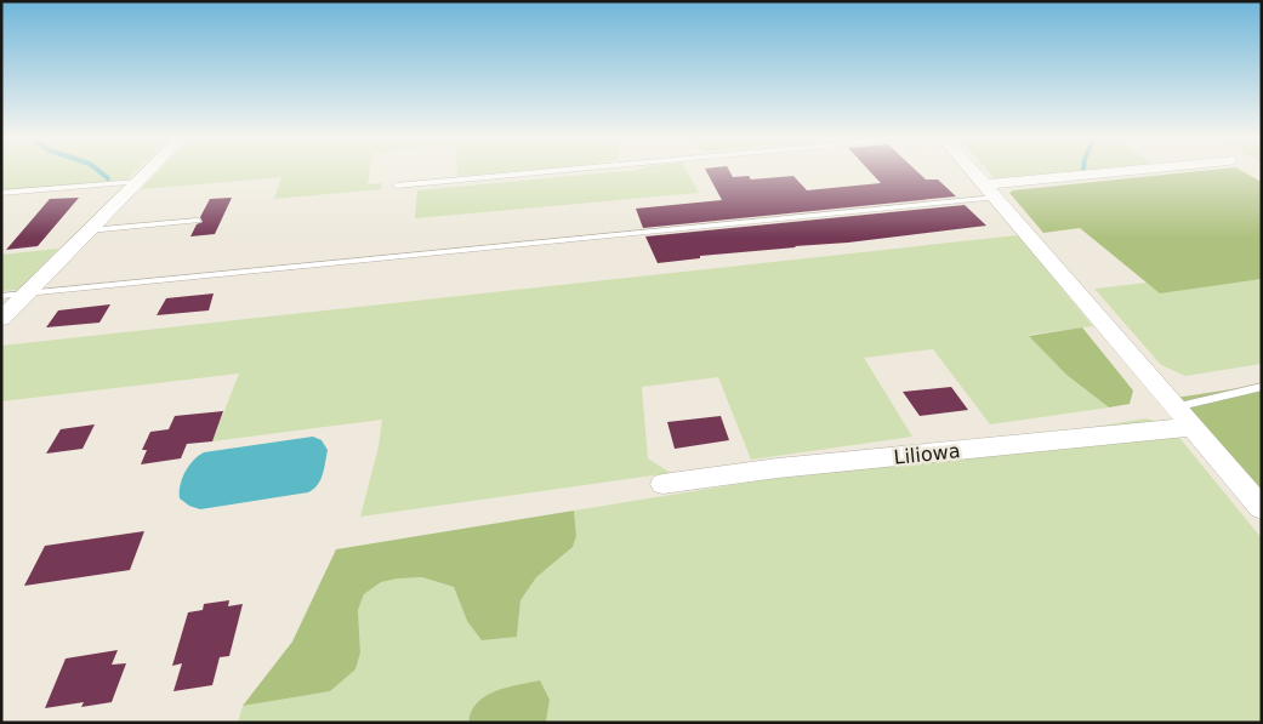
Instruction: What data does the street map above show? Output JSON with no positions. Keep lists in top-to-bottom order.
{
  "streets": {
    "street": ["Liliowa"]
  }
}
